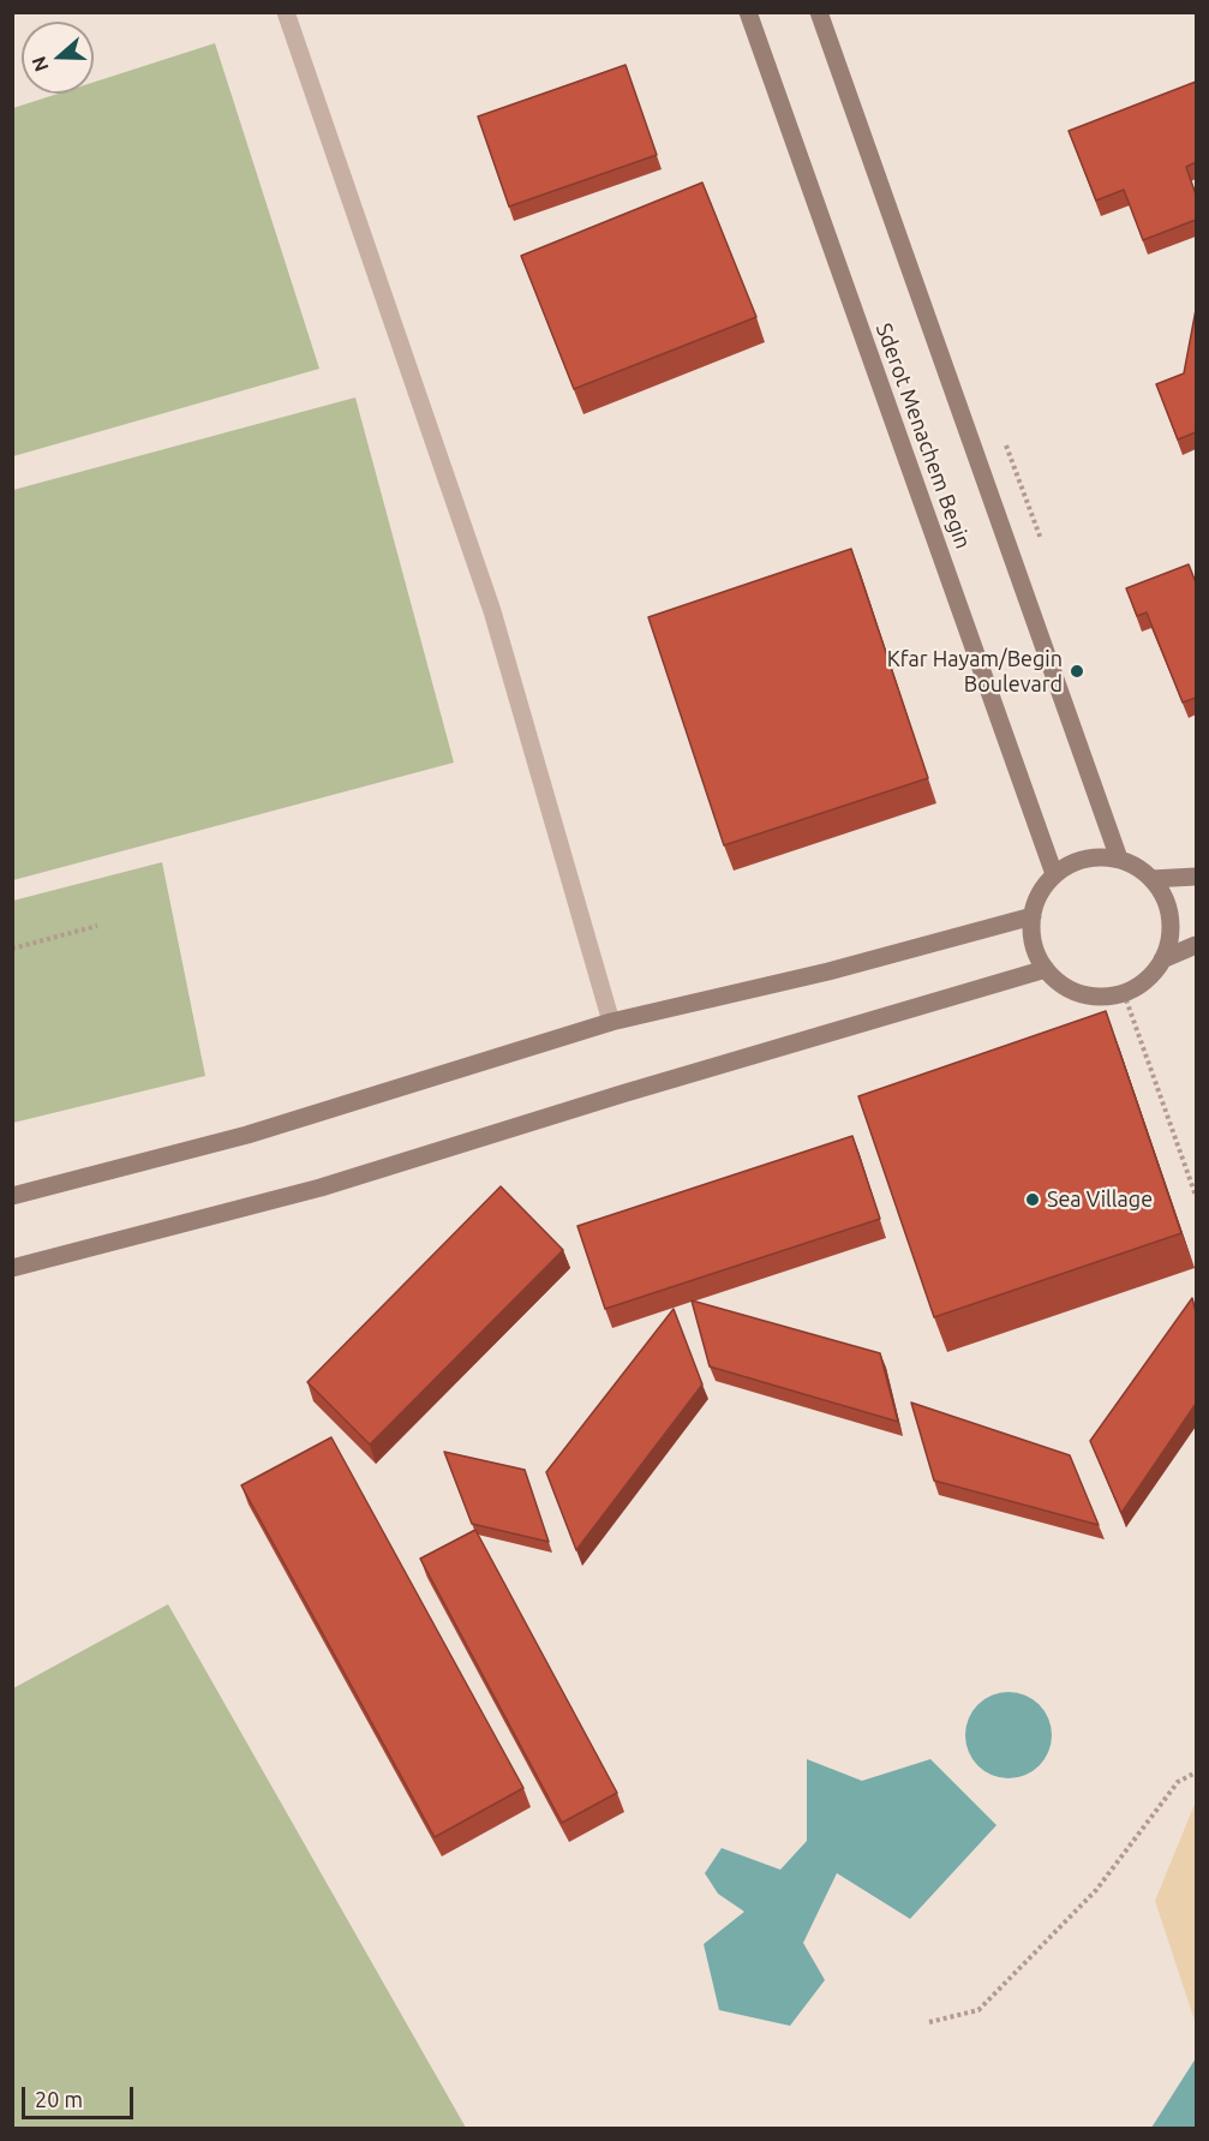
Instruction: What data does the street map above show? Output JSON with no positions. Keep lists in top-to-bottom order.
{
  "streets": {
    "street": ["Sderot Menachem Begin"]
  },
  "places": ["Kfar Hayam/Begin Boulevard", "Sea Village"],
  "scale_bar": "20 m",
  "north": "left"
}
